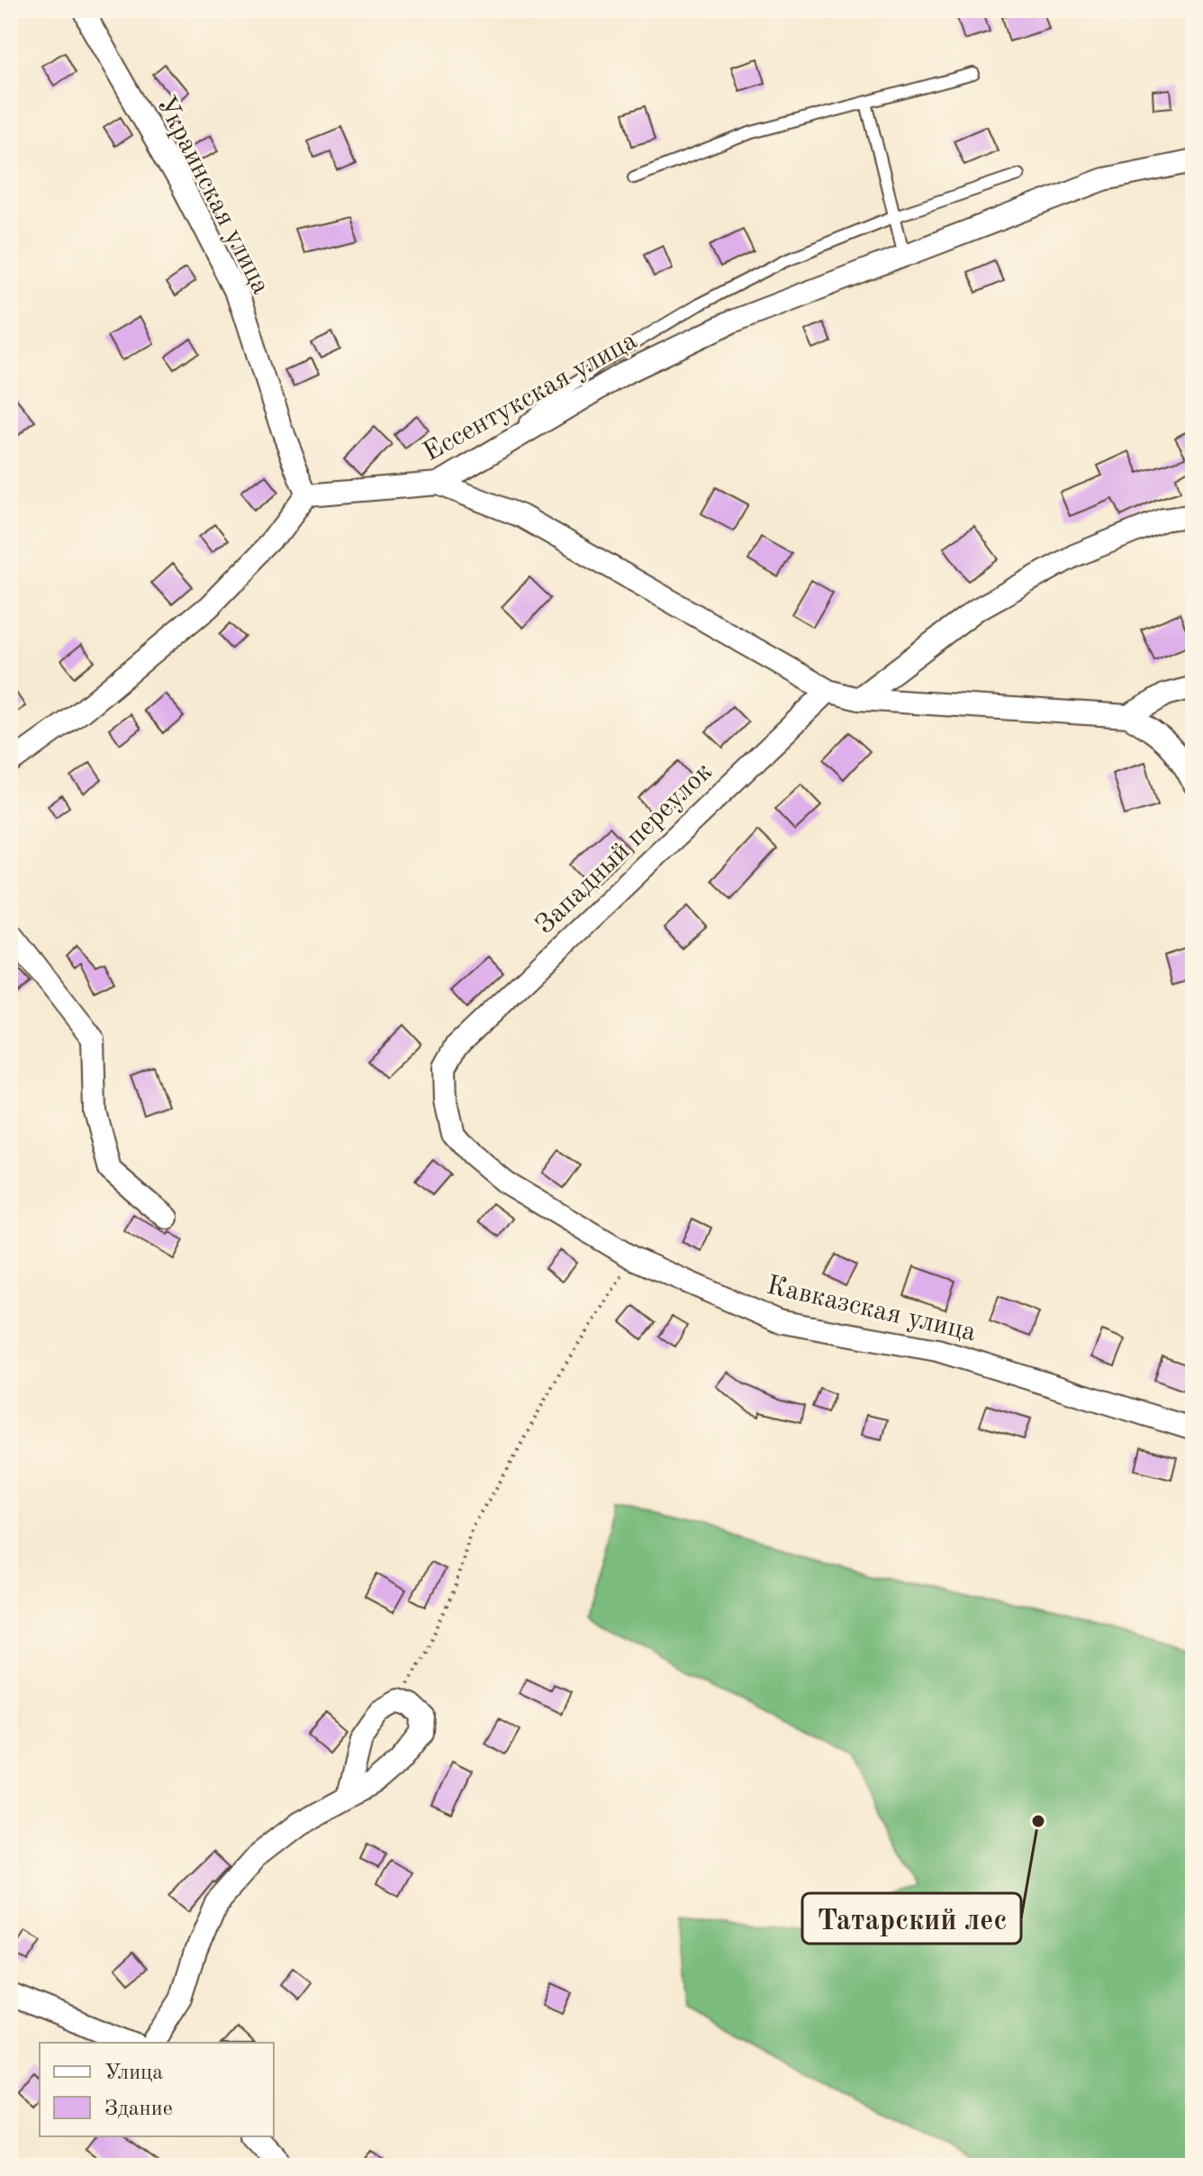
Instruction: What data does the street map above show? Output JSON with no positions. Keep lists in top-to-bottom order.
{
  "streets": {
    "street": [
      "Украинская улица",
      "Ессентукская улица",
      "Западный переулок",
      "Кавказская улица"
    ]
  },
  "crossings": [
    ["Украинская улица", "Ессентукская улица"],
    ["Западный переулок", "Кавказская улица"]
  ],
  "places": ["Татарский лес"],
  "legend": ["Улица", "Здание"]
}
